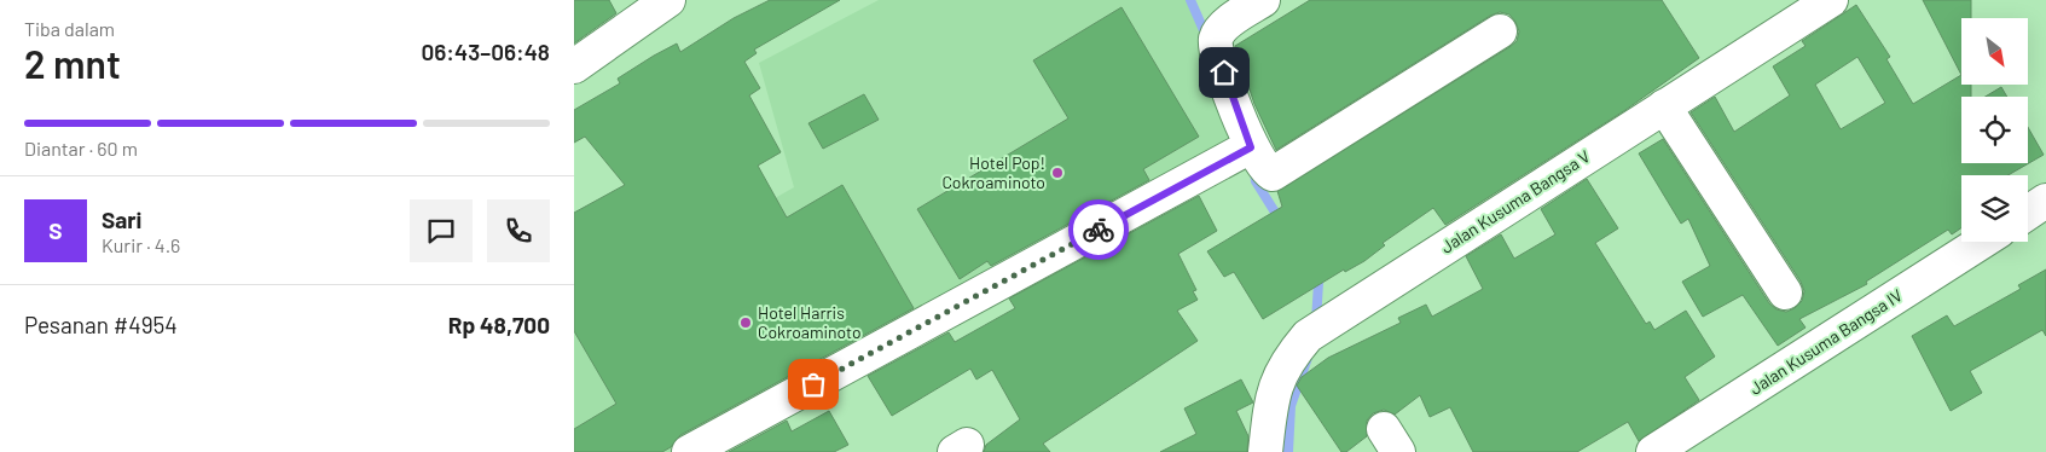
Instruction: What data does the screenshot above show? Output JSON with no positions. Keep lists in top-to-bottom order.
{
  "streets": {
    "street": ["Jalan Kusuma Bangsa V", "Jalan Kusuma Bangsa IV"]
  },
  "places": ["Hotel Pop! Cokroaminoto", "Hotel Harris Cokroaminoto"],
  "north": "bottom right",
  "page": {
    "heading": ["2 mnt", "Tiba dalam", "06:43–06:48"],
    "panel": [
      "Sari",
      "Kurir · 4.6",
      "Pesanan #4954",
      "Rp 48,700"
    ],
    "bar": "Diantar · 60 m",
    "round": "S"
  }
}
